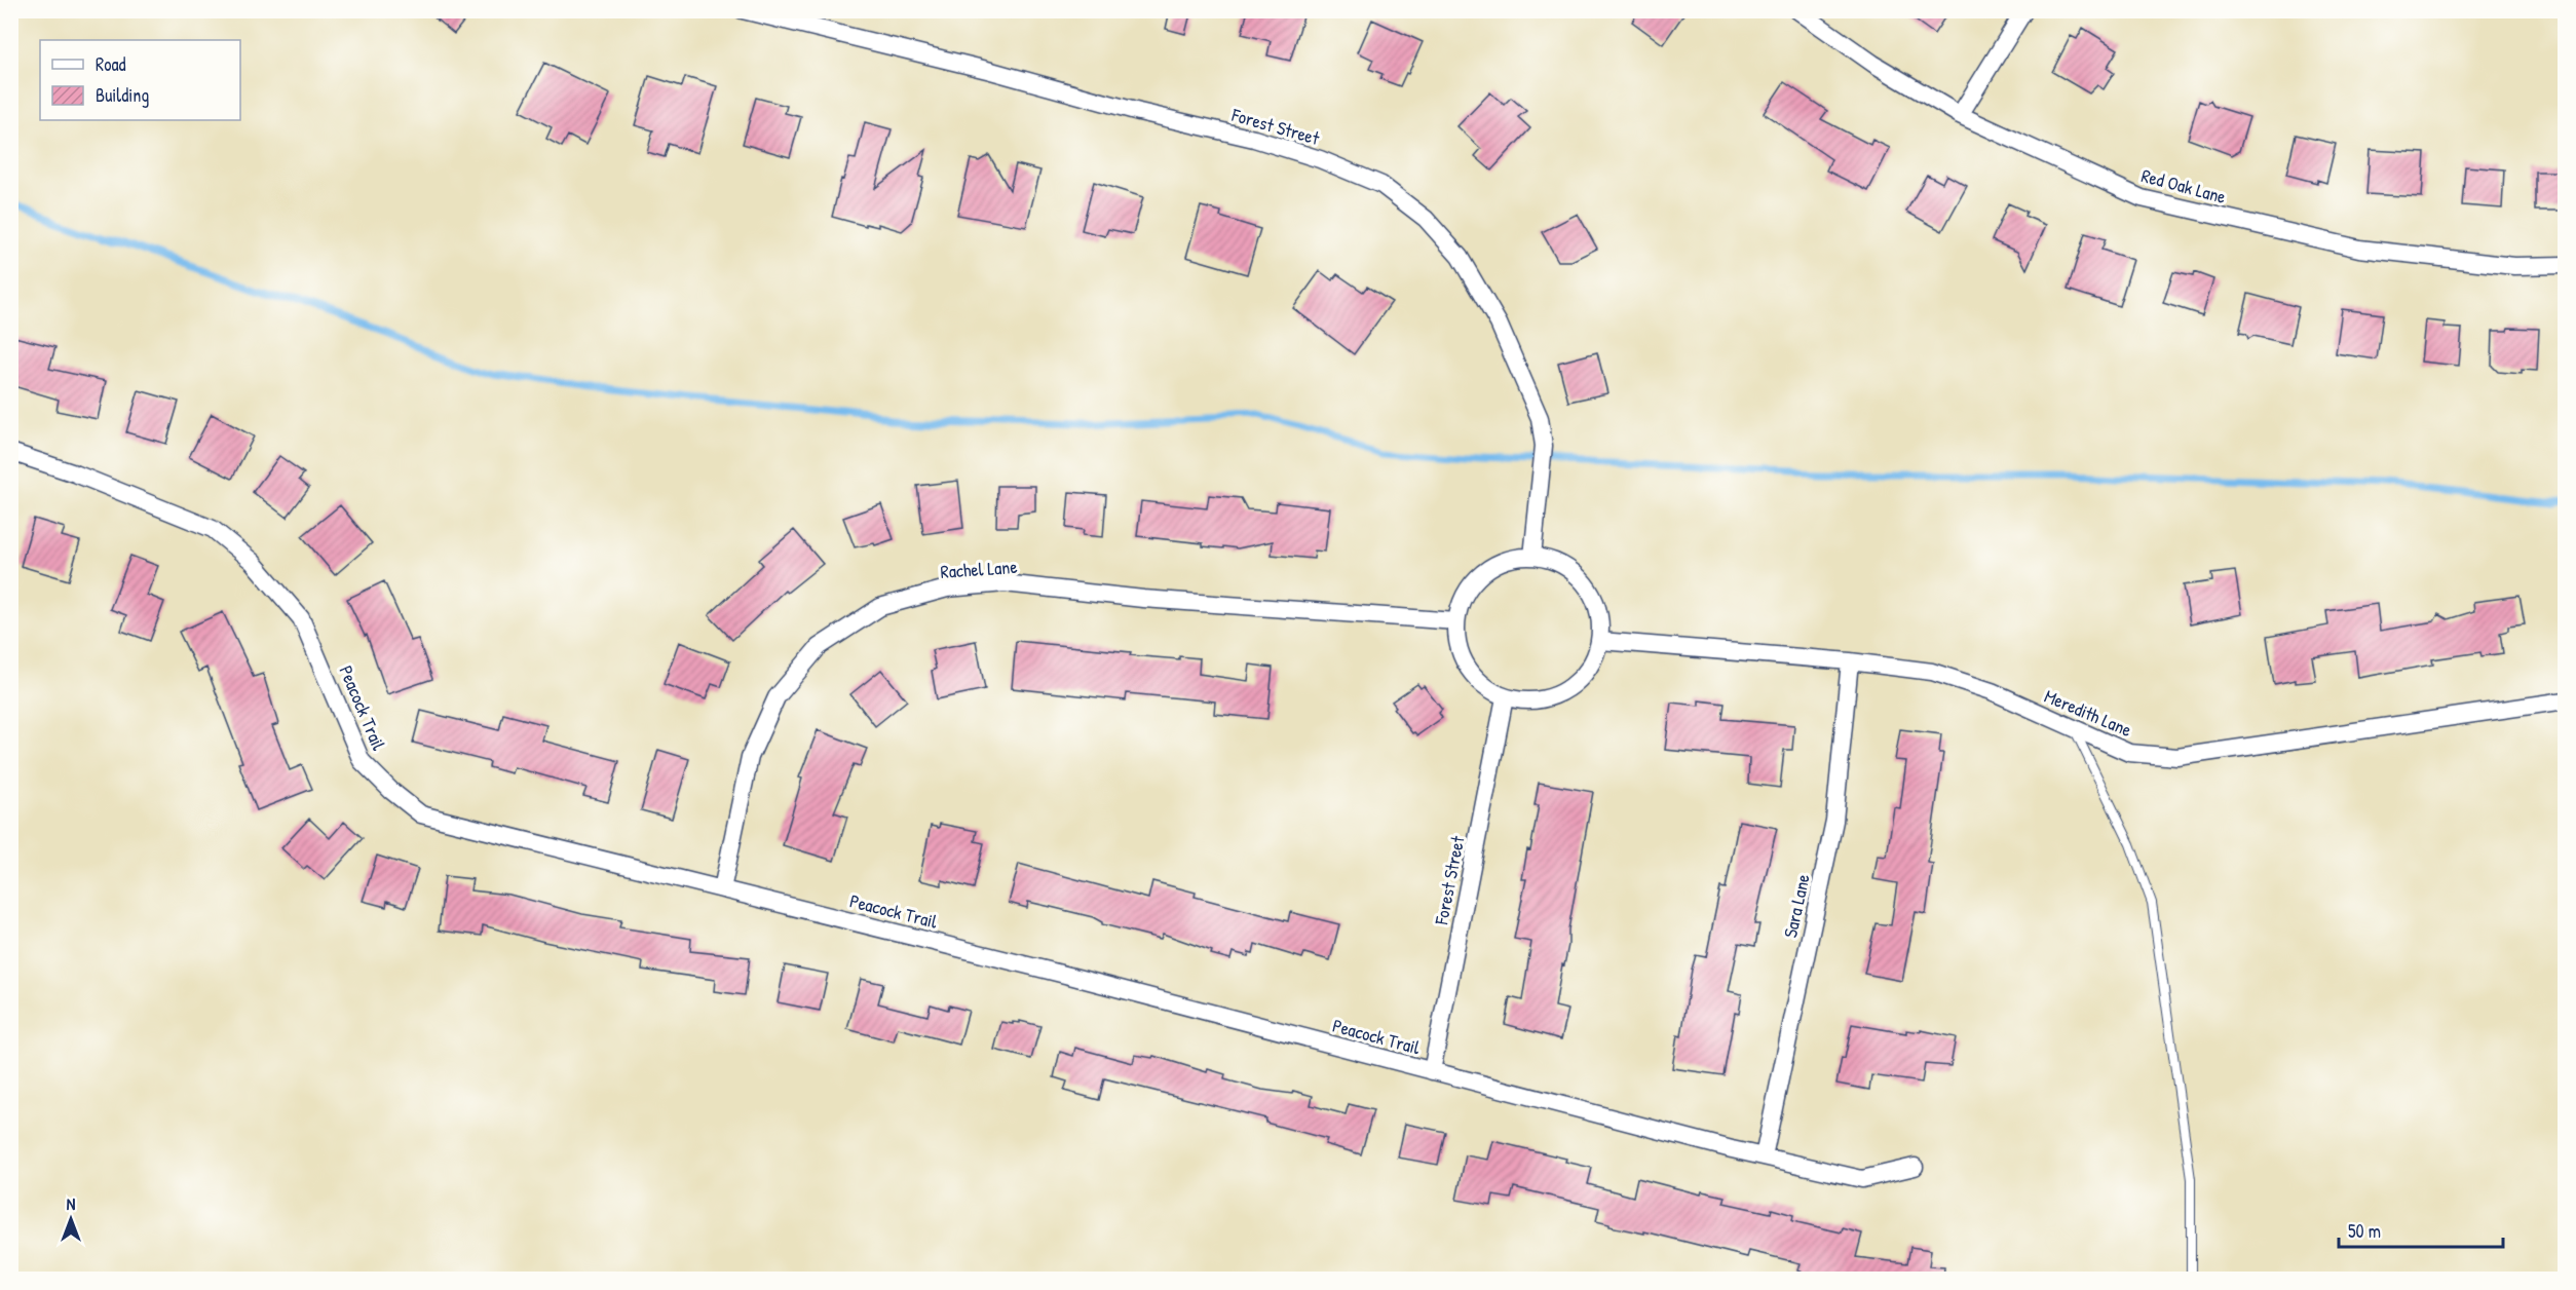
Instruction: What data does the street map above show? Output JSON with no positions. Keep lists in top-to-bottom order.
{
  "streets": {
    "street": [
      "Forest Street",
      "Red Oak Lane",
      "Rachel Lane",
      "Peacock Trail",
      "Meredith Lane",
      "Sara Lane"
    ]
  },
  "crossings": [
    ["Forest Street", "Rachel Lane"],
    ["Forest Street", "Peacock Trail"],
    ["Forest Street", "Meredith Lane"],
    ["Rachel Lane", "Peacock Trail"],
    ["Rachel Lane", "Meredith Lane"],
    ["Peacock Trail", "Sara Lane"],
    ["Meredith Lane", "Sara Lane"]
  ],
  "legend": ["Road", "Building"],
  "scale_bar": "50 m",
  "north": "top"
}
